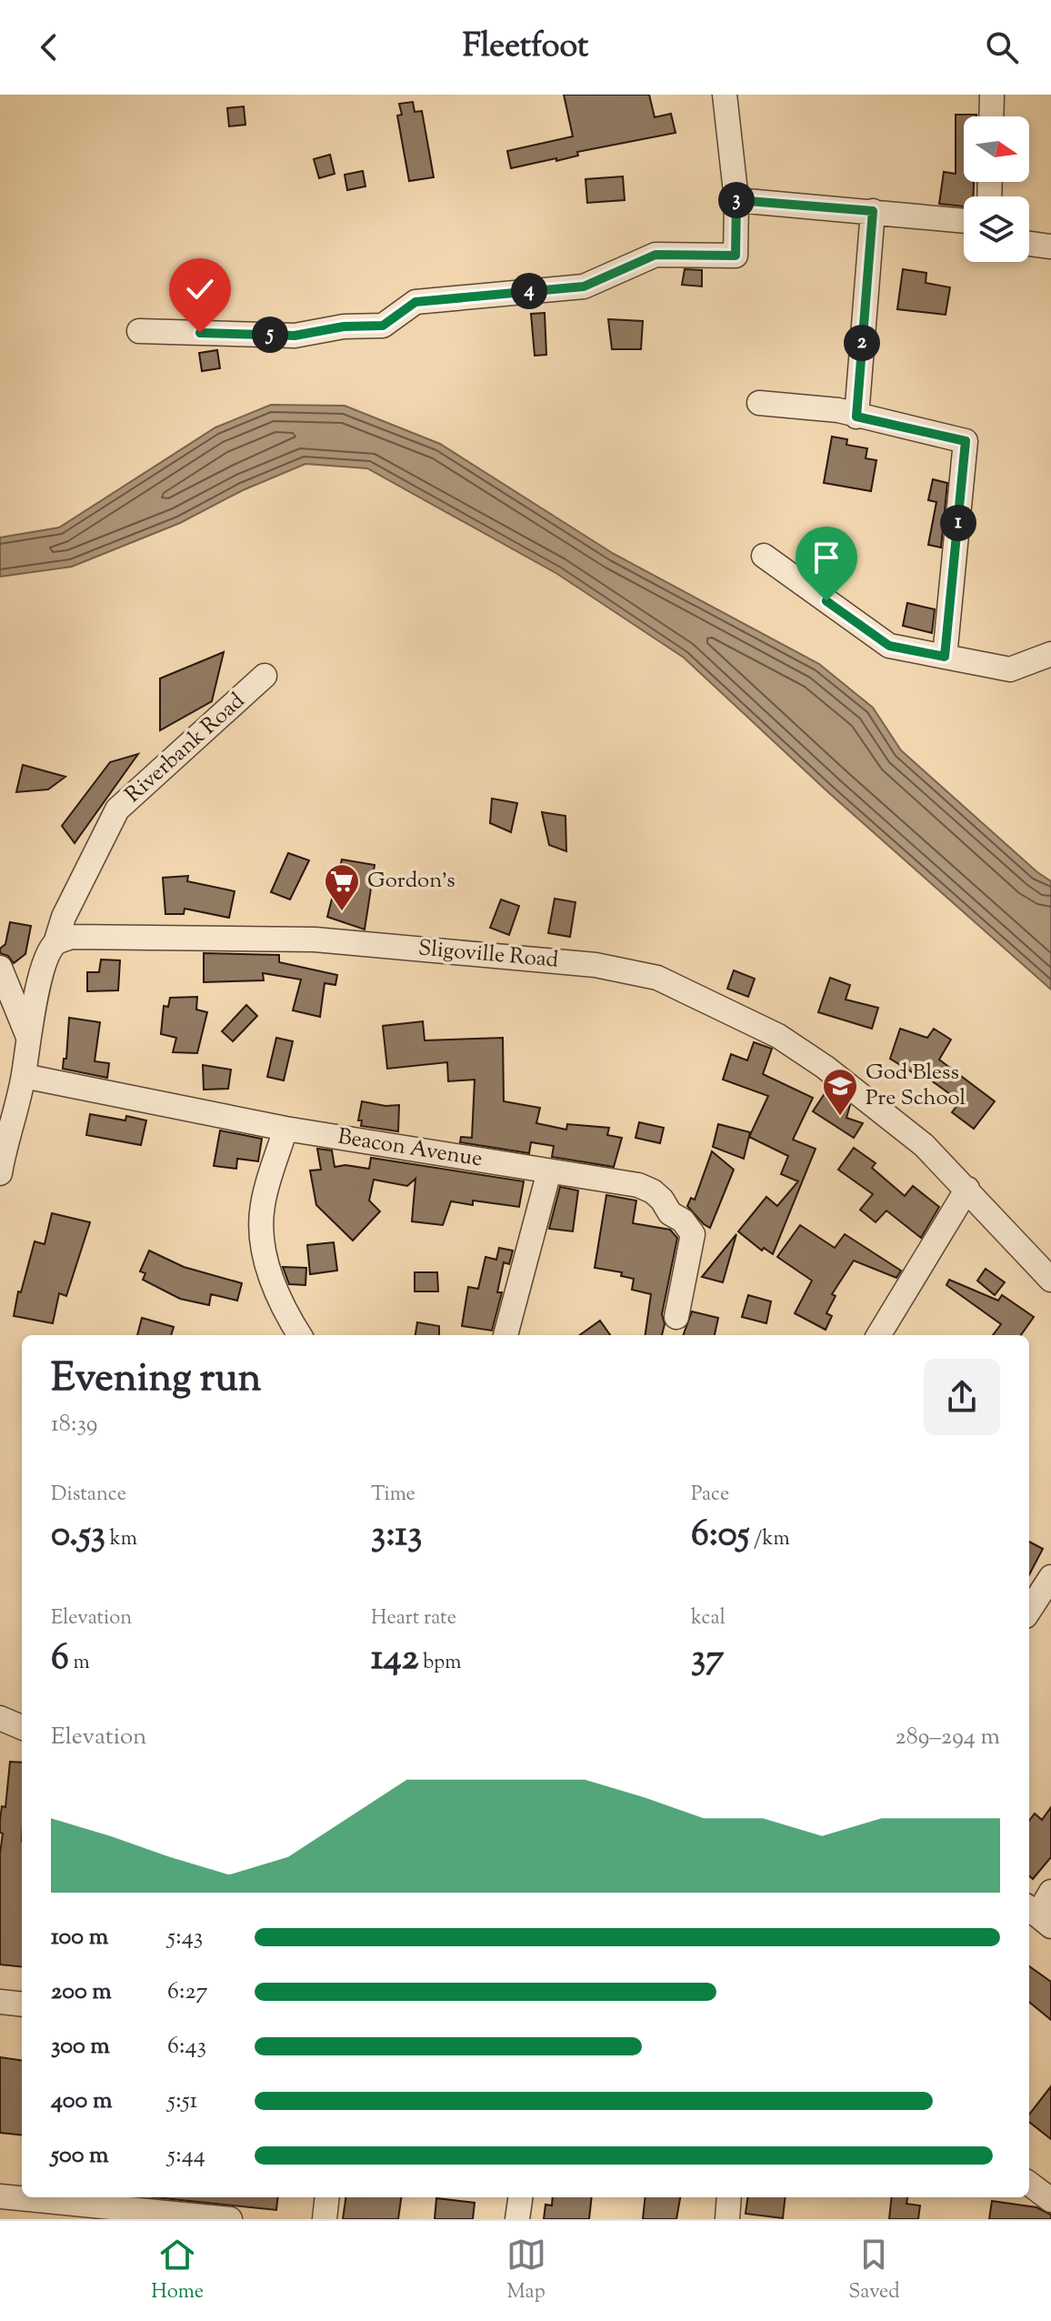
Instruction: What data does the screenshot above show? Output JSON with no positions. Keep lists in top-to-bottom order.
{
  "streets": {
    "street": ["Riverbank Road", "Sligoville Road", "Beacon Avenue"]
  },
  "crossings": [
    ["Riverbank Road", "Sligoville Road"]
  ],
  "places": {
    "supermarket": ["Gordon's"],
    "school or university": ["God Bless Pre School"]
  },
  "north": "right",
  "page": {
    "header": "Fleetfoot",
    "pins": [
      "3",
      "4",
      "5",
      "2",
      "1"
    ],
    "heading": ["Evening run", "18:39"],
    "stats": [
      ["Distance", "0.53 km"],
      ["Time", "3:13"],
      ["Pace", "6:05 /km"],
      ["Elevation", "6 m"],
      ["Heart rate", "142 bpm"],
      ["kcal", "37"]
    ],
    "chart": ["Elevation", "289–294 m"],
    "list": [
      {
        "name": "100 m",
        "note": "5:43"
      },
      {
        "name": "200 m",
        "note": "6:27"
      },
      {
        "name": "300 m",
        "note": "6:43"
      },
      {
        "name": "400 m",
        "note": "5:51"
      },
      {
        "name": "500 m",
        "note": "5:44"
      }
    ],
    "tabs": ["Home", "Map", "Saved"]
  }
}
